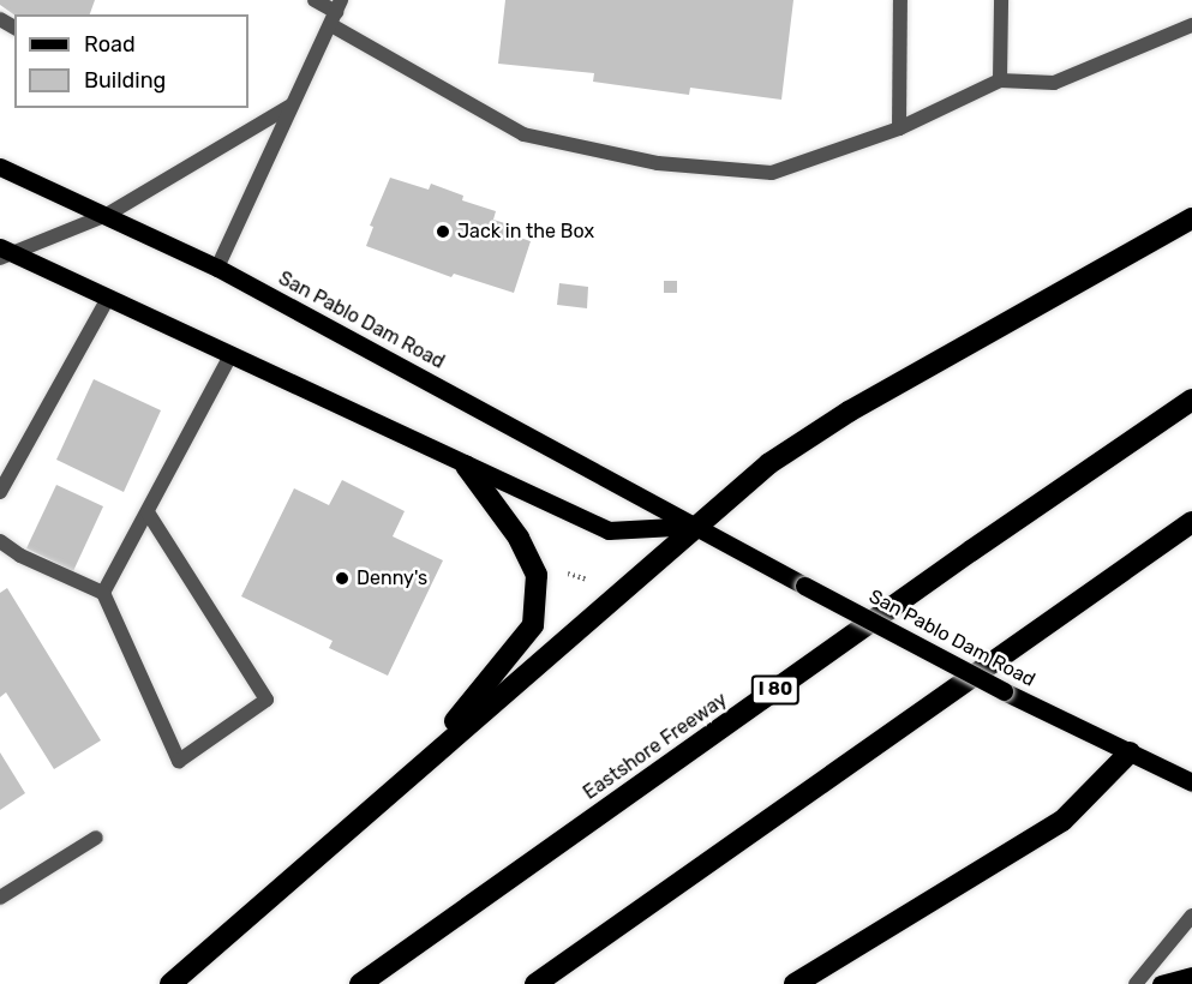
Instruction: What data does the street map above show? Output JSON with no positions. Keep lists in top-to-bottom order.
{
  "streets": {
    "highway": ["I 80", "Eastshore Freeway"],
    "main road": ["San Pablo Dam Road"]
  },
  "places": ["Jack in the Box", "Denny's"],
  "legend": ["Road", "Building"]
}
